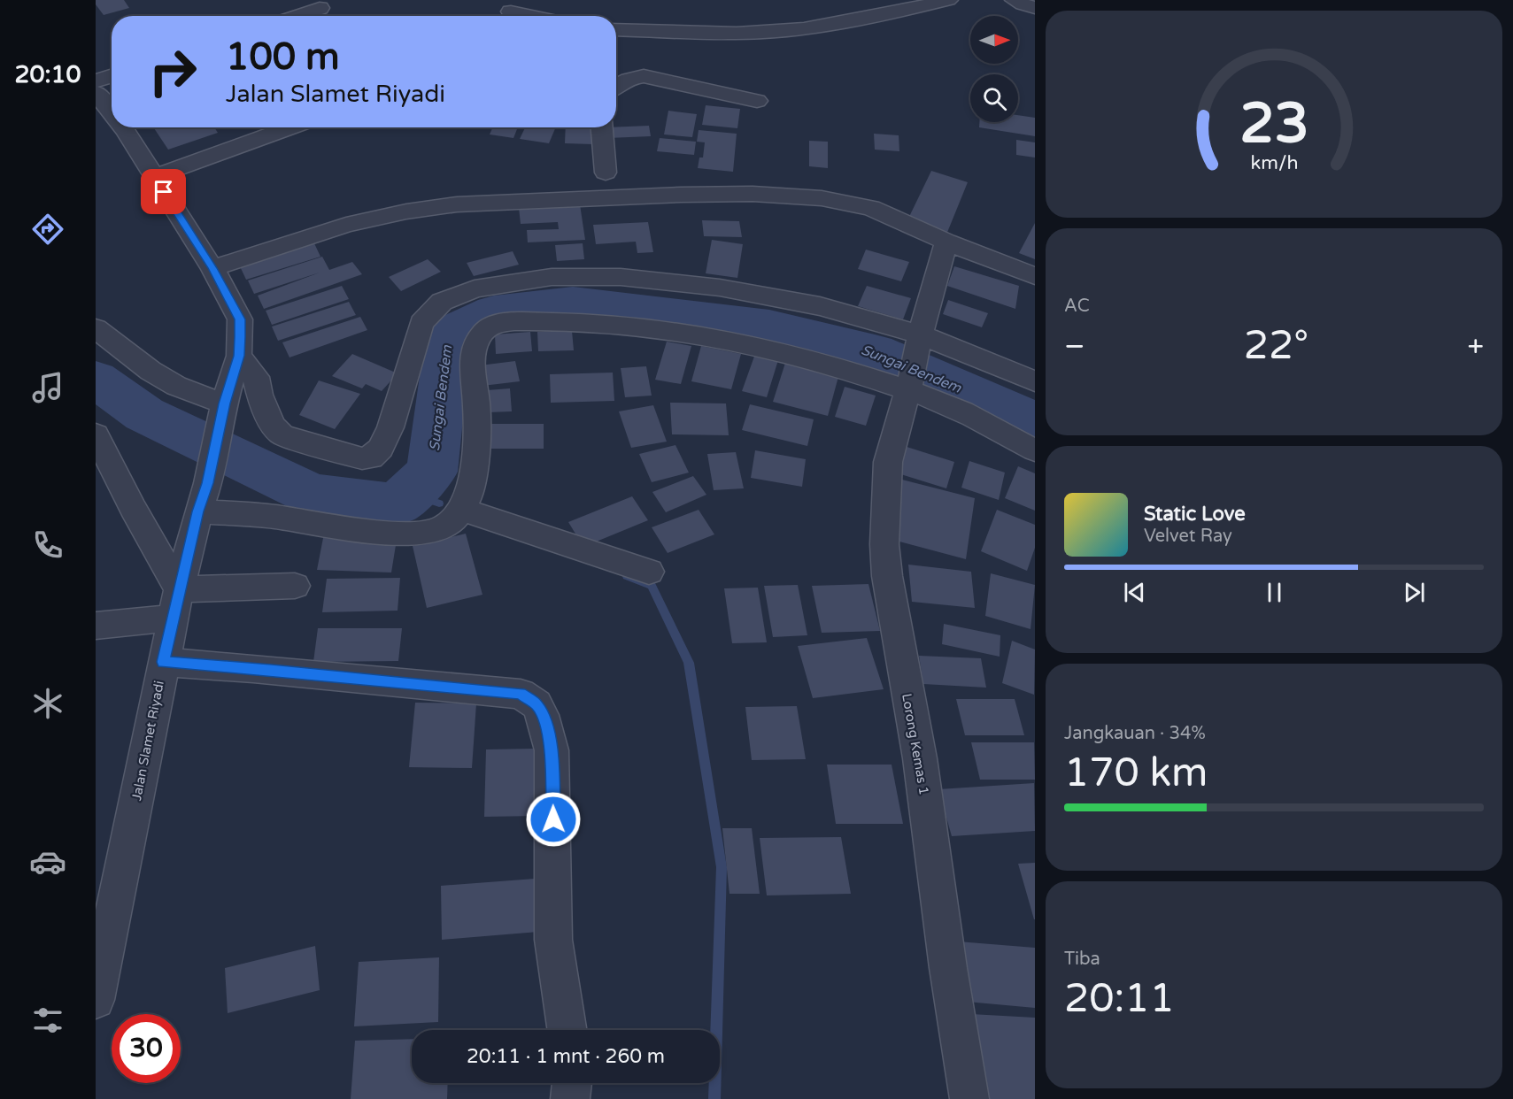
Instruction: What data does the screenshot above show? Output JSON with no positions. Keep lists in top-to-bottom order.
{
  "streets": {
    "street": ["Jalan Slamet Riyadi", "Lorong Kemas 1"]
  },
  "water": ["Sungai Bendem"],
  "north": "right",
  "page": {
    "tabs": "20:10",
    "turn": ["100 m", "Jalan Slamet Riyadi"],
    "tile": [
      "AC",
      ["Jangkauan · 34%", "170 km"],
      ["Tiba", "20:11"]
    ],
    "heat": ["−", "22°", "+"],
    "song": ["Static Love", "Velvet Ray"],
    "limit": "30",
    "trip": "20:11 · 1 mnt · 260 m",
    "gauge": ["23", "km/h"]
  }
}
